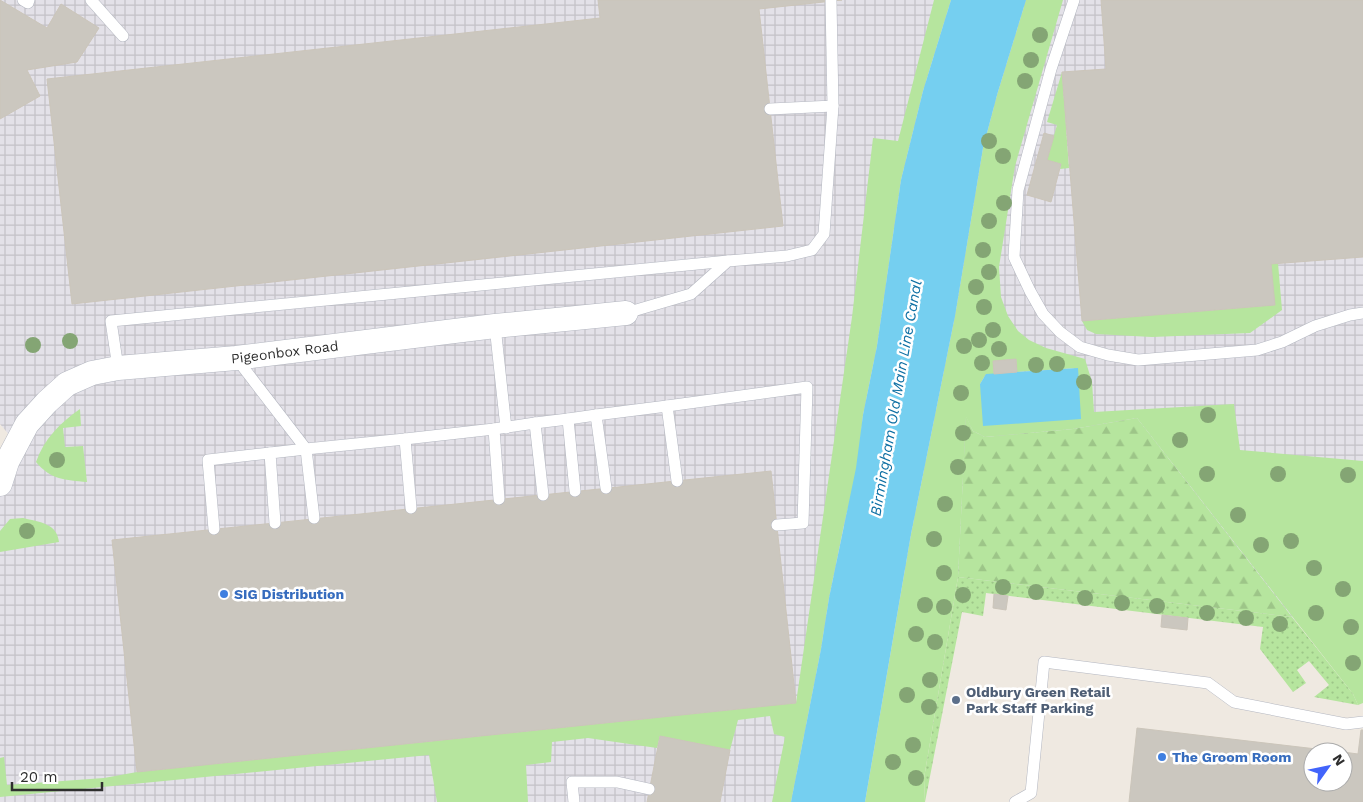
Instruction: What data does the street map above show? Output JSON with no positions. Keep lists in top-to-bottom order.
{
  "streets": {
    "street": ["Pigeonbox Road"]
  },
  "water": ["Birmingham Old Main Line Canal"],
  "places": ["SIG Distribution", "Oldbury Green Retail Park Staff Parking", "The Groom Room"],
  "scale_bar": "20 m",
  "north": "top right"
}
